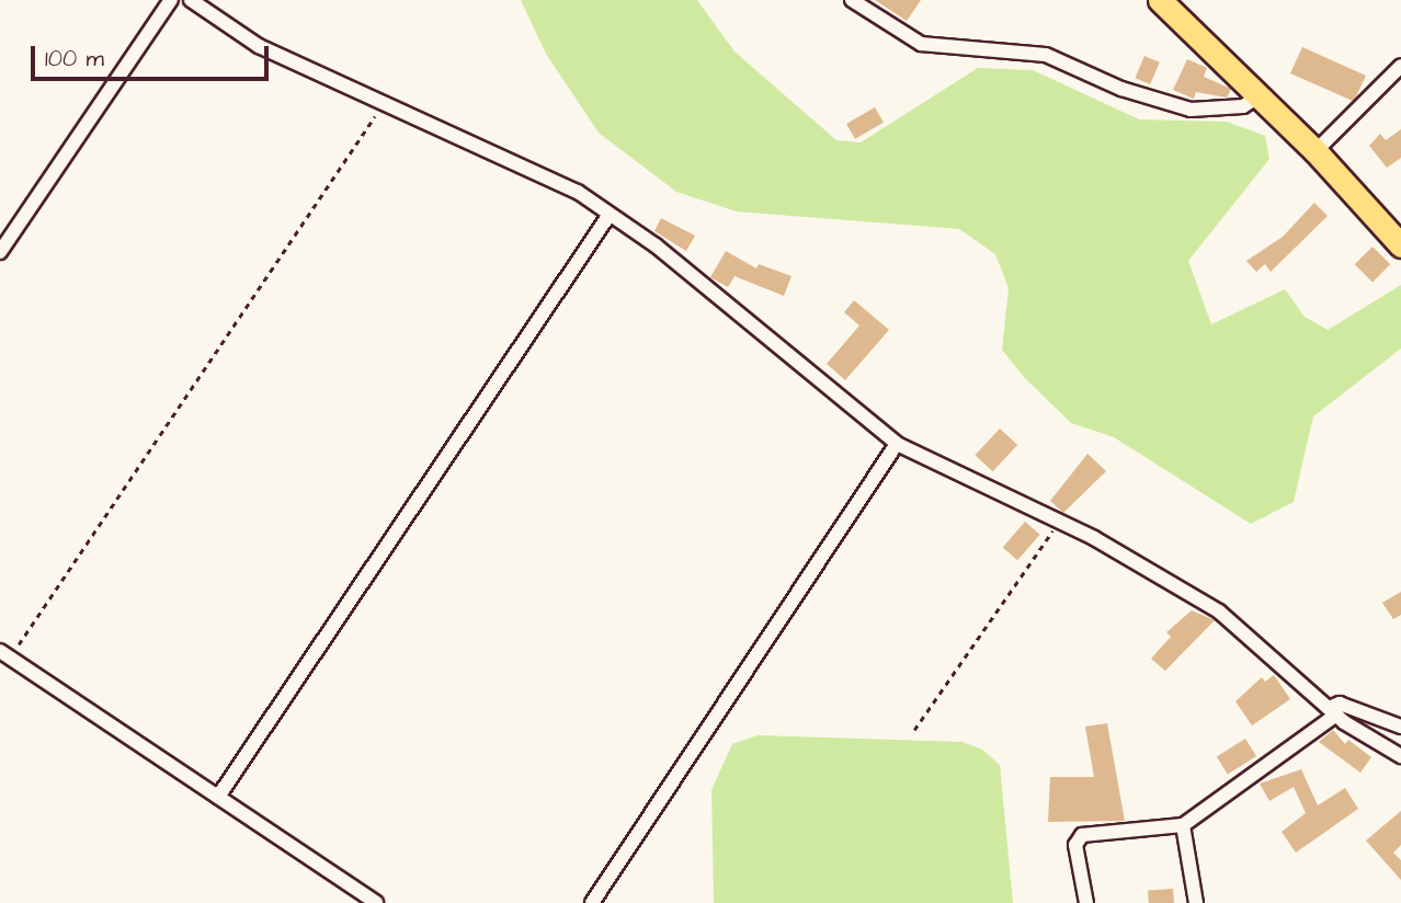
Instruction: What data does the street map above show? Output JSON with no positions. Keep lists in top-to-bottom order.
{
  "scale_bar": "100 m"
}
